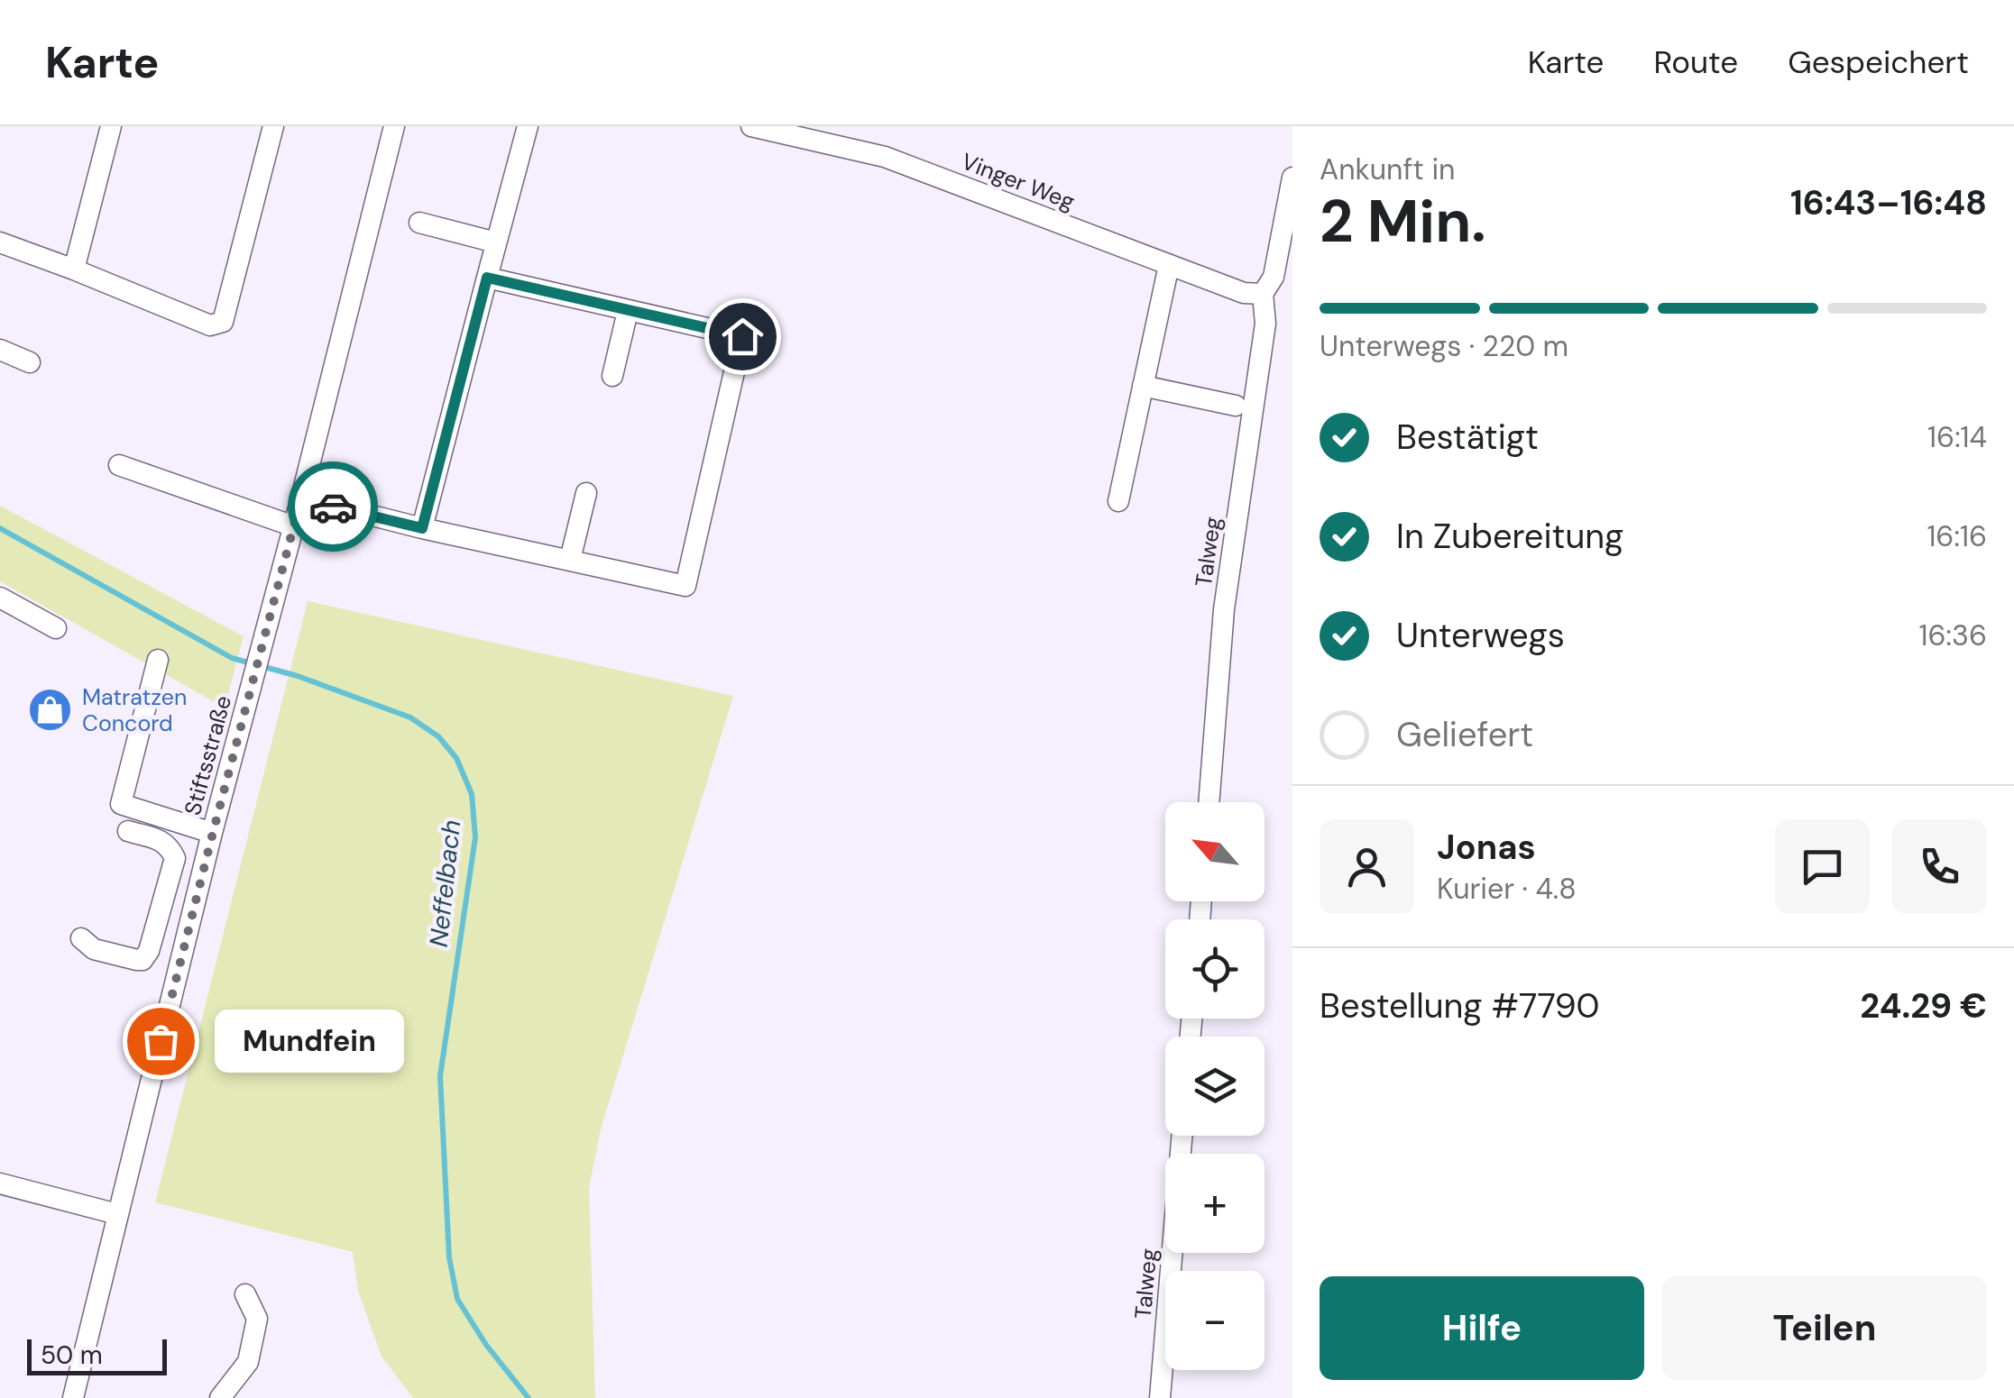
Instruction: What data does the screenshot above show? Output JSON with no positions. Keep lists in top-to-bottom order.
{
  "streets": {
    "street": ["Vinger Weg", "Talweg", "Stiftsstraße"]
  },
  "crossings": [
    ["Vinger Weg", "Talweg"]
  ],
  "water": ["Neffelbach"],
  "places": {
    "shop": ["Matratzen Concord"],
    "other": ["Mundfein"]
  },
  "scale_bar": "50 m",
  "north": "top left",
  "page": {
    "header": "Karte",
    "nav": ["Karte", "Route", "Gespeichert"],
    "heading": ["2 Min.", "Ankunft in", "16:43–16:48"],
    "panel": [
      "Jonas",
      "Kurier · 4.8",
      "Bestellung #7790",
      "24.29 €"
    ],
    "bar": "Unterwegs · 220 m",
    "list": [
      ["Bestätigt", "16:14"],
      ["In Zubereitung", "16:16"],
      ["Unterwegs", "16:36"],
      "Geliefert"
    ],
    "map_buttons": ["+", "−"],
    "bubble": "Mundfein",
    "buttons": ["Hilfe", "Teilen"],
    "scale": "50 m"
  }
}
